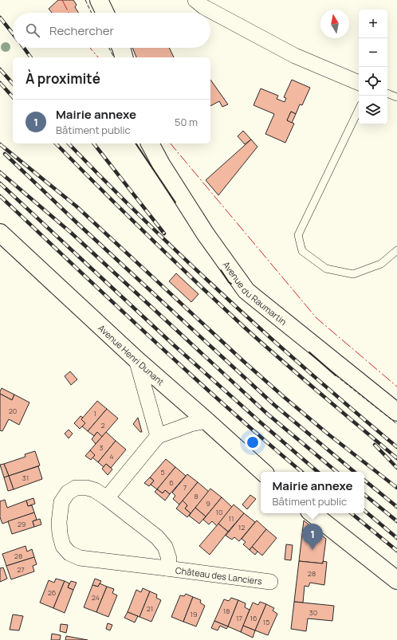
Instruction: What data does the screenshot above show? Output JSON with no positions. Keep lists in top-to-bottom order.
{
  "streets": {
    "street": ["Avenue du Raumartin", "Avenue Henri Dunant", "Château des Lanciers"]
  },
  "house_numbers": [
    "20",
    "1",
    "2",
    "3",
    "4",
    "5",
    "31",
    "6",
    "7",
    "8",
    "9",
    "10",
    "11",
    "29",
    "12",
    "28",
    "27",
    "28",
    "26",
    "24",
    "21",
    "18",
    "30",
    "19",
    "17",
    "16",
    "15"
  ],
  "north": "top",
  "page": {
    "map_buttons": ["+", "−"],
    "search": "Rechercher",
    "heading": "À proximité",
    "list": [
      {
        "mark": "1",
        "name": "Mairie annexe",
        "note": "Bâtiment public",
        "value": "50 m"
      }
    ],
    "popup": ["Mairie annexe", "Bâtiment public"],
    "pins": "1"
  }
}
